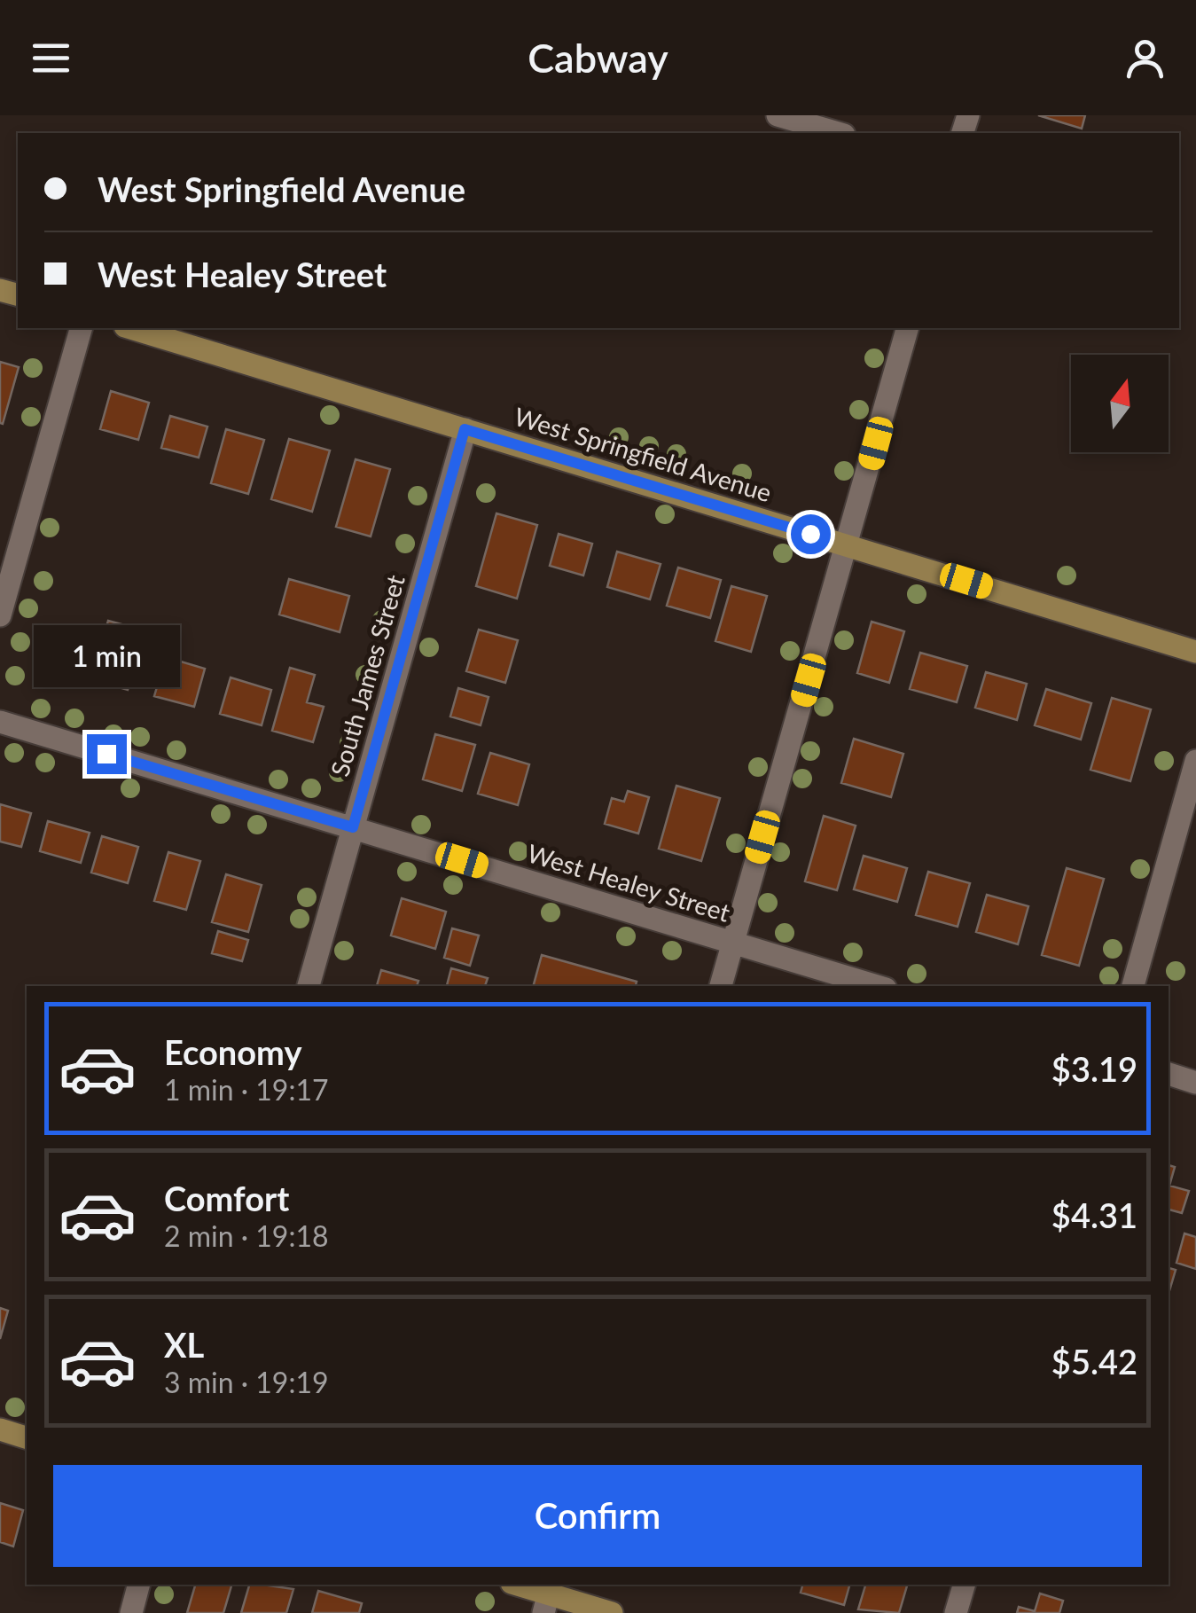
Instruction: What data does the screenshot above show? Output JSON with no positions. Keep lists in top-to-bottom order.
{
  "streets": {
    "main road": ["West Springfield Avenue"],
    "street": ["South James Street", "West Healey Street"]
  },
  "crossings": [
    ["West Springfield Avenue", "South James Street"],
    ["South James Street", "West Healey Street"]
  ],
  "north": "top",
  "page": {
    "header": "Cabway",
    "banner": ["West Springfield Avenue", "West Healey Street"],
    "bubble": "1 min",
    "list": [
      {
        "name": "Economy",
        "note": "1 min · 19:17",
        "value": "$3.19"
      },
      {
        "name": "Comfort",
        "note": "2 min · 19:18",
        "value": "$4.31"
      },
      {
        "name": "XL",
        "note": "3 min · 19:19",
        "value": "$5.42"
      }
    ],
    "buttons": "Confirm"
  }
}
